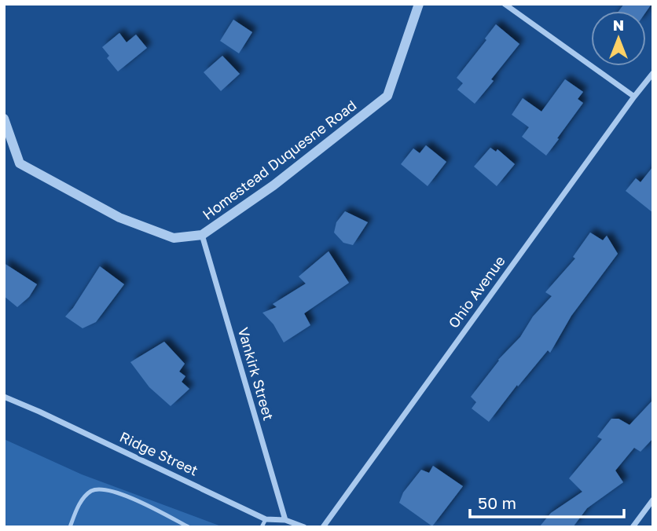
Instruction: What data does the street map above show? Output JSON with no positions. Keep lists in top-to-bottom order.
{
  "streets": {
    "street": [
      "Homestead Duquesne Road",
      "Ohio Avenue",
      "Vankirk Street",
      "Ridge Street"
    ]
  },
  "crossings": [
    ["Homestead Duquesne Road", "Vankirk Street"],
    ["Vankirk Street", "Ridge Street"]
  ],
  "scale_bar": "50 m",
  "north": "top"
}
